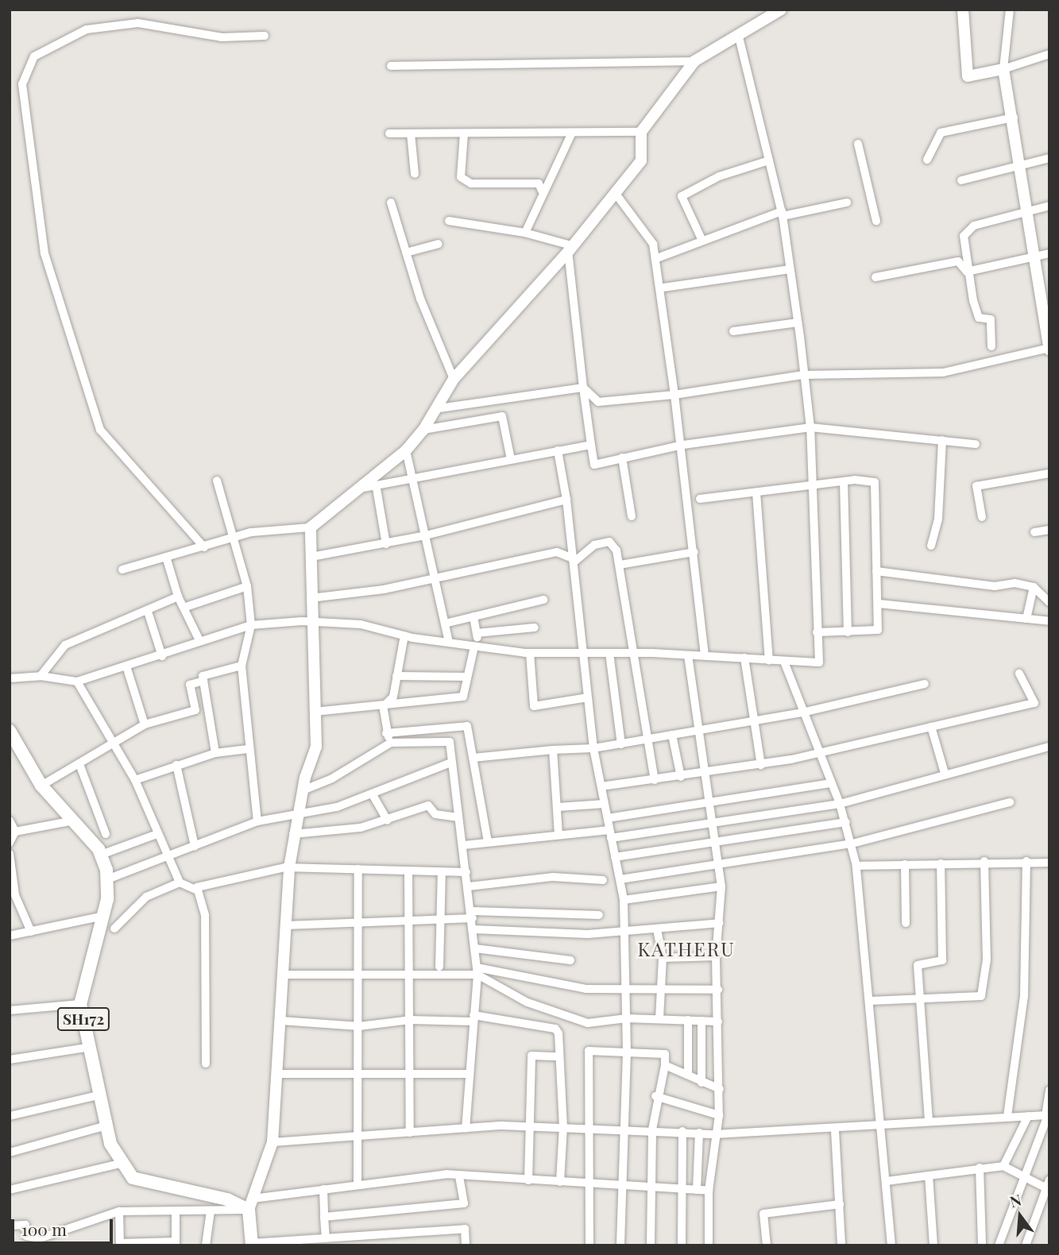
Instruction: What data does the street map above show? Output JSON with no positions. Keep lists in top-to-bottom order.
{
  "streets": {
    "main road": ["SH172"]
  },
  "districts": ["KATHERU"],
  "scale_bar": "100 m",
  "north": "top"
}
